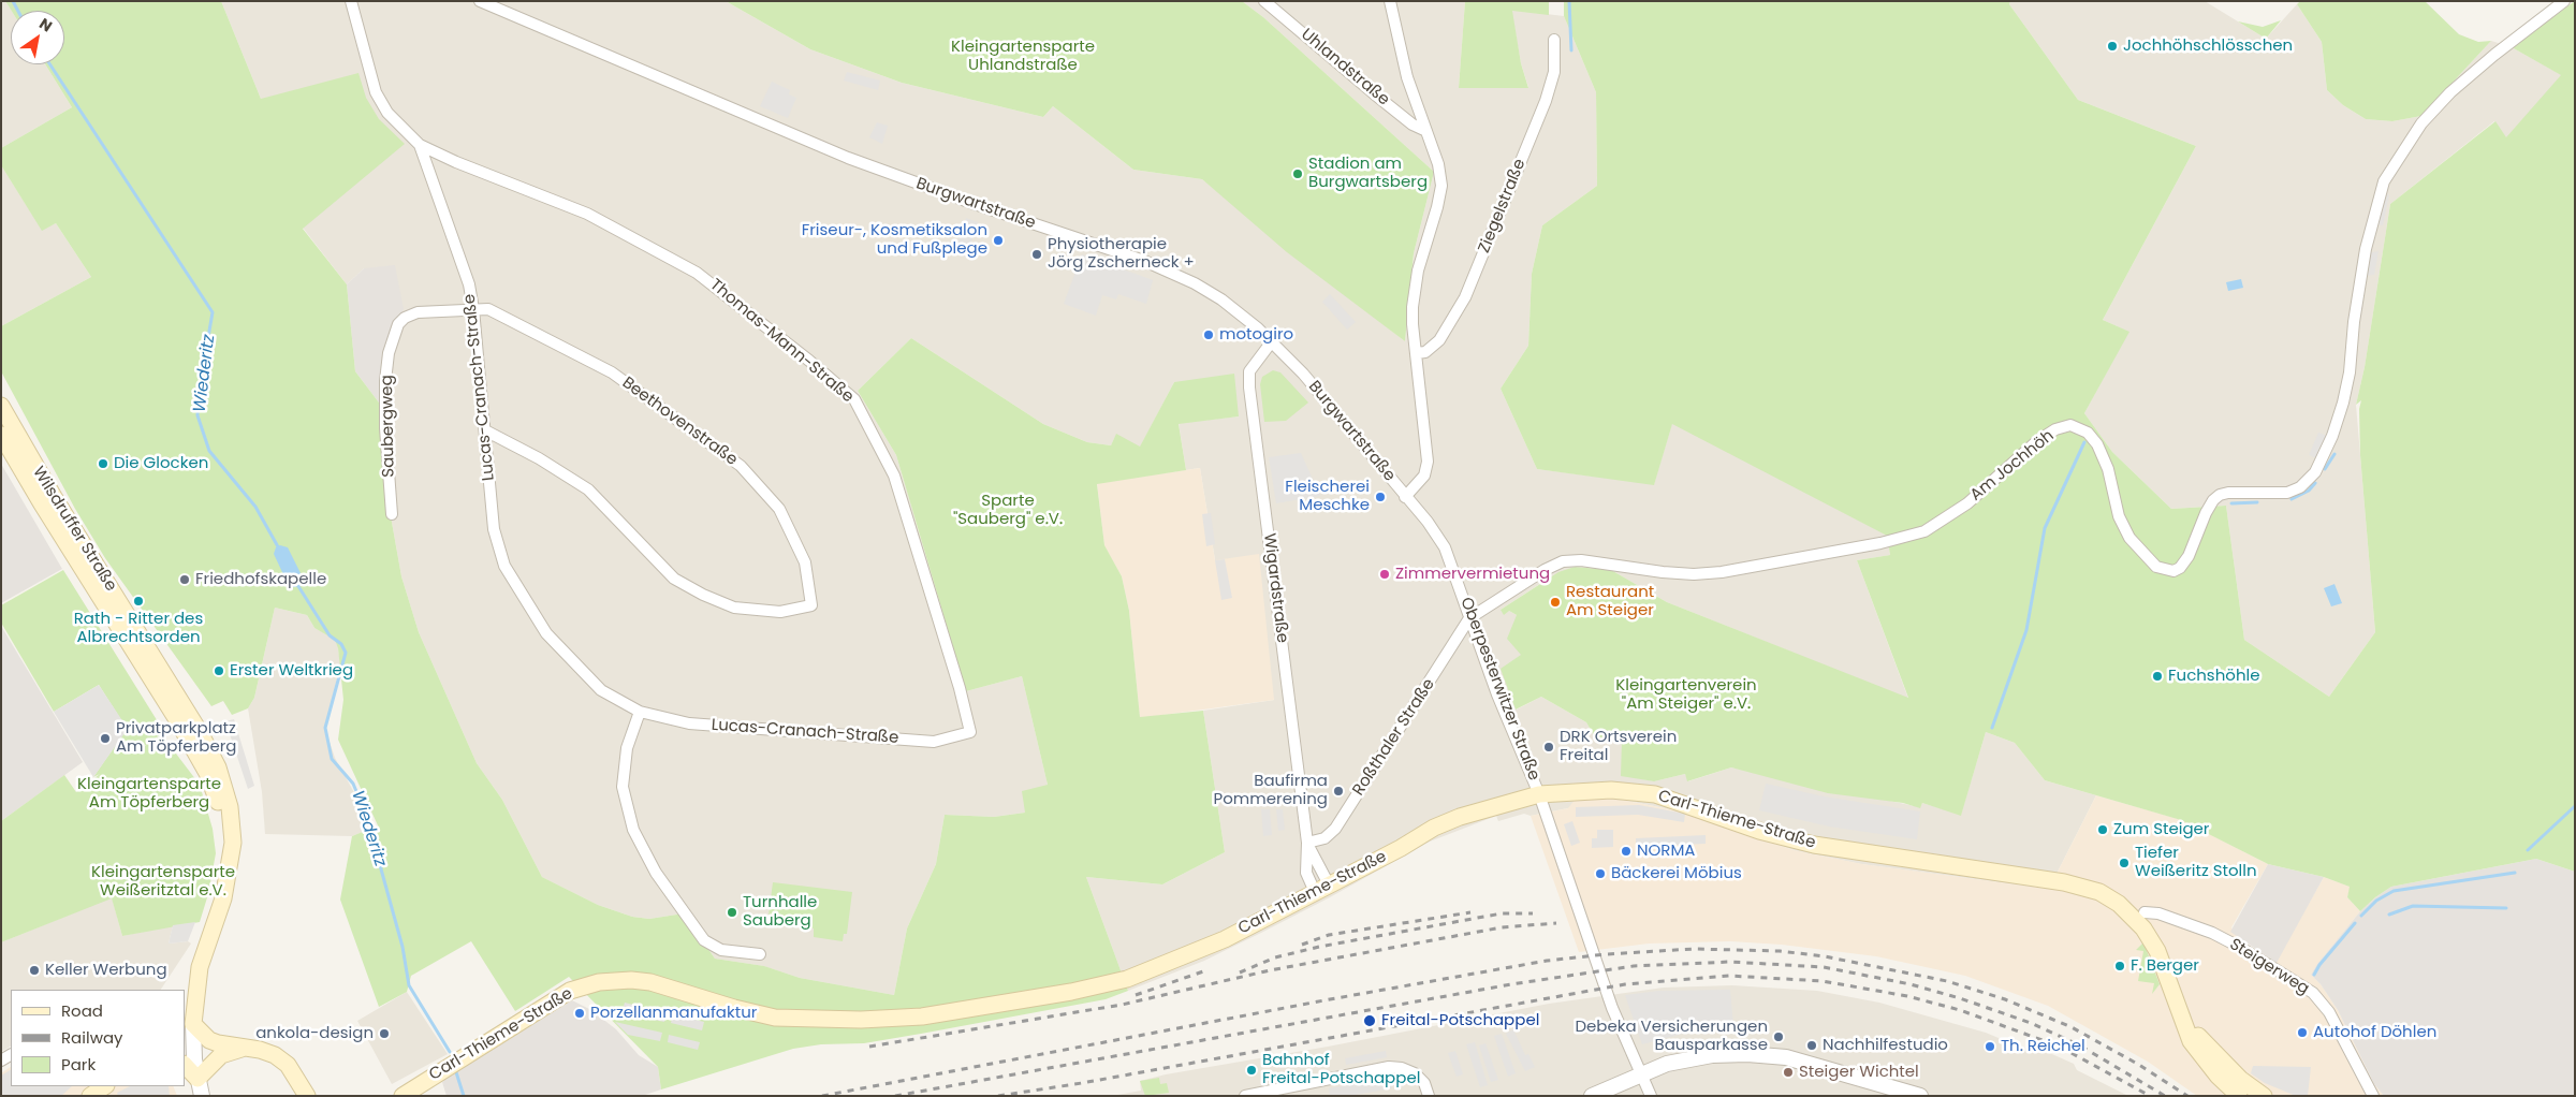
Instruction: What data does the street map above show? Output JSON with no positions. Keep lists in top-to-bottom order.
{
  "streets": {
    "main road": ["Wilsdruffer Straße", "Carl-Thieme-Straße"],
    "street": [
      "Uhlandstraße",
      "Burgwartstraße",
      "Ziegelstraße",
      "Thomas-Mann-Straße",
      "Lucas-Cranach-Straße",
      "Beethovenstraße",
      "Saubergweg",
      "Am Jochhöh",
      "Wigardstraße",
      "Oberpesterwitzer Straße",
      "Roßthaler Straße",
      "Steigerweg"
    ]
  },
  "crossings": [
    ["Burgwartstraße", "Wigardstraße"],
    ["Burgwartstraße", "Oberpesterwitzer Straße"],
    ["Thomas-Mann-Straße", "Lucas-Cranach-Straße"],
    ["Lucas-Cranach-Straße", "Beethovenstraße"],
    ["Lucas-Cranach-Straße", "Saubergweg"],
    ["Beethovenstraße", "Saubergweg"],
    ["Am Jochhöh", "Oberpesterwitzer Straße"],
    ["Am Jochhöh", "Roßthaler Straße"],
    ["Wigardstraße", "Roßthaler Straße"],
    ["Wigardstraße", "Carl-Thieme-Straße"],
    ["Oberpesterwitzer Straße", "Roßthaler Straße"],
    ["Oberpesterwitzer Straße", "Carl-Thieme-Straße"]
  ],
  "water": ["Wiederitz"],
  "parks": [
    "Kleingartensparte Uhlandstraße",
    "Sparte \"Sauberg\" e.V.",
    "Kleingartenverein \"Am Steiger\" e.V.",
    "Kleingartensparte Am Töpferberg",
    "Kleingartensparte Weißeritztal e.V."
  ],
  "places": [
    "Jochhöhschlösschen",
    "Stadion am Burgwartsberg",
    "Friseur-, Kosmetiksalon und Fußplege",
    "Physiotherapie Jörg Zscherneck +",
    "motogiro",
    "Die Glocken",
    "Fleischerei Meschke",
    "Zimmervermietung",
    "Friedhofskapelle",
    "Rath - Ritter des Albrechtsorden",
    "Restaurant Am Steiger",
    "Erster Weltkrieg",
    "Fuchshöhle",
    "Privatparkplatz Am Töpferberg",
    "DRK Ortsverein Freital",
    "Baufirma Pommerening",
    "Zum Steiger",
    "NORMA",
    "Tiefer Weißeritz Stolln",
    "Bäckerei Möbius",
    "Turnhalle Sauberg",
    "F. Berger",
    "Keller Werbung",
    "Porzellanmanufaktur",
    "Freital-Potschappel",
    "Autohof Döhlen",
    "ankola-design",
    "Debeka Versicherungen Bausparkasse",
    "Nachhilfestudio",
    "Th. Reichel",
    "Bahnhof Freital-Potschappel",
    "Steiger Wichtel"
  ],
  "legend": ["Road", "Railway", "Park"],
  "north": "top right"
}
